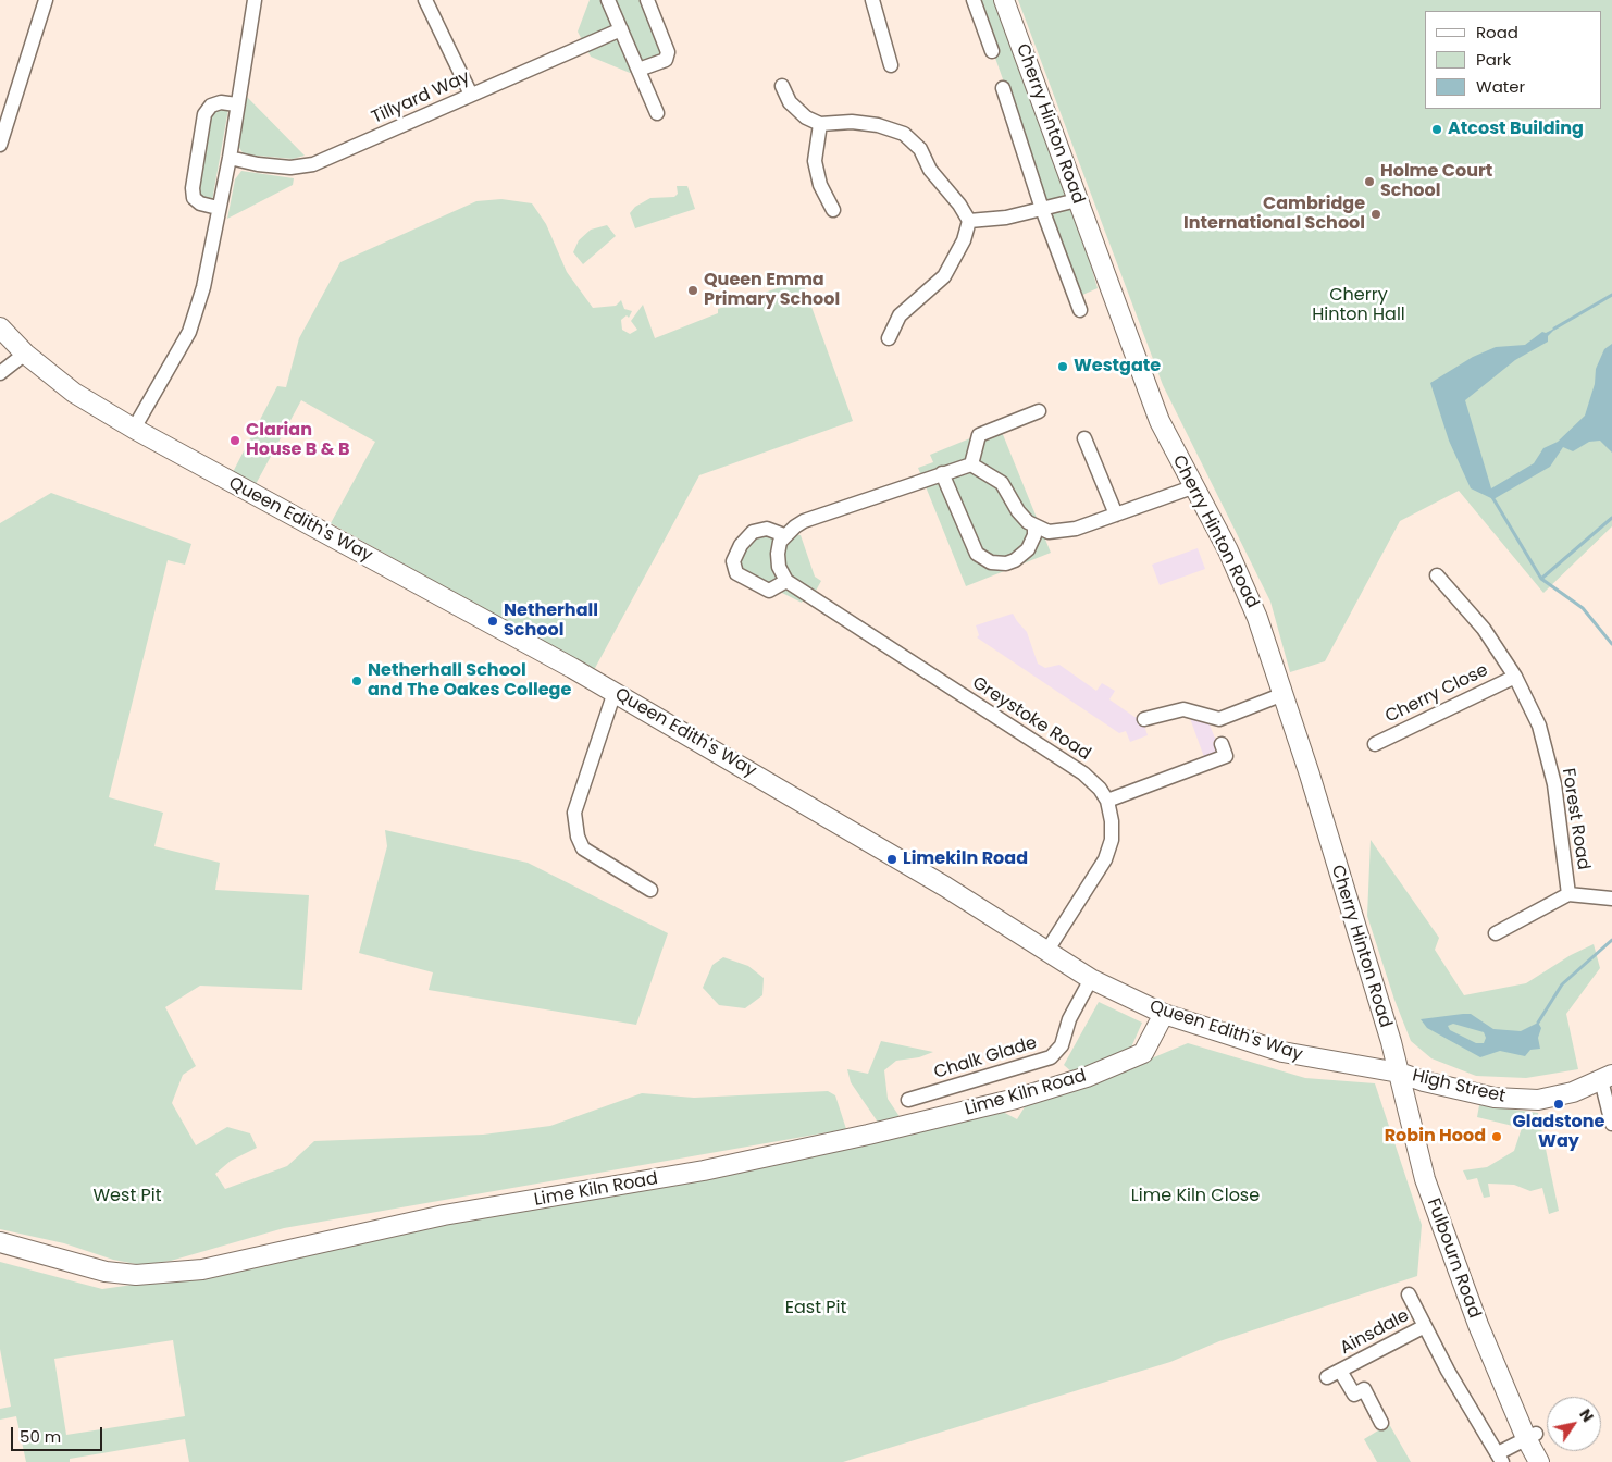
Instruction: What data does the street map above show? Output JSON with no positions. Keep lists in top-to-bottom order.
{
  "streets": {
    "street": [
      "Tillyard Way",
      "Cherry Hinton Road",
      "Queen Edith's Way",
      "Cherry Close",
      "Greystoke Road",
      "Forest Road",
      "Chalk Glade",
      "High Street",
      "Lime Kiln Road",
      "Fulbourn Road",
      "Ainsdale"
    ]
  },
  "crossings": [
    ["Cherry Hinton Road", "Queen Edith's Way"],
    ["Cherry Hinton Road", "High Street"],
    ["Cherry Hinton Road", "Fulbourn Road"],
    ["Queen Edith's Way", "Greystoke Road"],
    ["Queen Edith's Way", "Chalk Glade"],
    ["Queen Edith's Way", "High Street"],
    ["Queen Edith's Way", "Lime Kiln Road"],
    ["Queen Edith's Way", "Fulbourn Road"],
    ["Cherry Close", "Forest Road"],
    ["High Street", "Fulbourn Road"]
  ],
  "parks": [
    "Cherry Hinton Hall",
    "West Pit",
    "Lime Kiln Close",
    "East Pit"
  ],
  "places": [
    "Atcost Building",
    "Holme Court School",
    "Cambridge International School",
    "Queen Emma Primary School",
    "Westgate",
    "Clarian House B & B",
    "Netherhall School",
    "Netherhall School and The Oakes College",
    "Limekiln Road",
    "Gladstone Way",
    "Robin Hood"
  ],
  "legend": ["Road", "Park", "Water"],
  "scale_bar": "50 m",
  "north": "top right"
}
